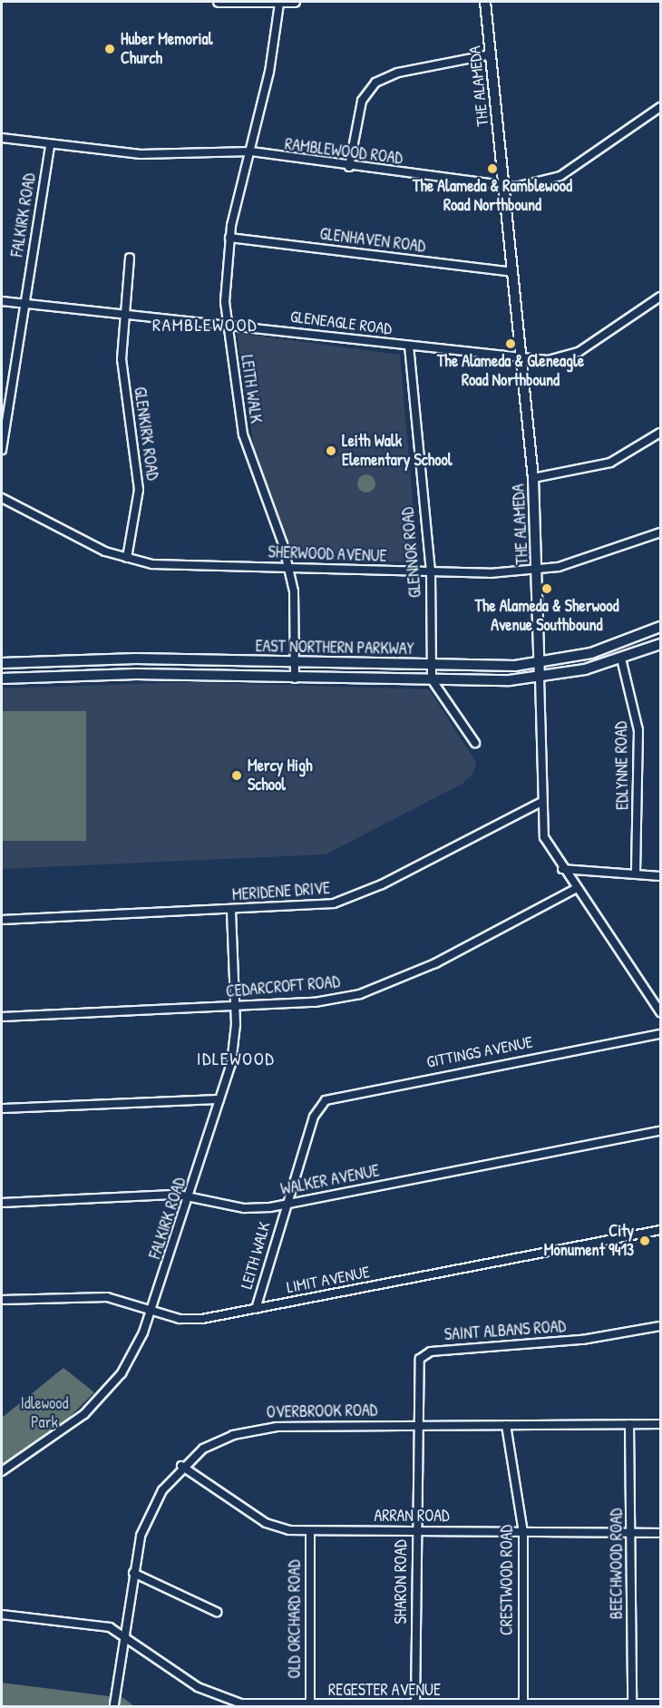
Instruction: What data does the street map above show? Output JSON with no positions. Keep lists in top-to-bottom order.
{
  "streets": {
    "main road": ["THE ALAMEDA", "EAST NORTHERN PARKWAY"],
    "street": [
      "RAMBLEWOOD ROAD",
      "FALKIRK ROAD",
      "GLENHAVEN ROAD",
      "GLENEAGLE ROAD",
      "LEITH WALK",
      "GLENKIRK ROAD",
      "GLENNOR ROAD",
      "SHERWOOD AVENUE",
      "EDLYNNE ROAD",
      "MERIDENE DRIVE",
      "CEDARCROFT ROAD",
      "GITTINGS AVENUE",
      "WALKER AVENUE",
      "LIMIT AVENUE",
      "SAINT ALBANS ROAD",
      "OVERBROOK ROAD",
      "ARRAN ROAD",
      "BEECHWOOD ROAD",
      "CRESTWOOD ROAD",
      "SHARON ROAD",
      "OLD ORCHARD ROAD",
      "REGESTER AVENUE"
    ]
  },
  "crossings": [
    ["THE ALAMEDA", "RAMBLEWOOD ROAD"],
    ["THE ALAMEDA", "GLENHAVEN ROAD"],
    ["THE ALAMEDA", "GLENEAGLE ROAD"],
    ["THE ALAMEDA", "SHERWOOD AVENUE"],
    ["THE ALAMEDA", "EAST NORTHERN PARKWAY"],
    ["THE ALAMEDA", "MERIDENE DRIVE"],
    ["THE ALAMEDA", "CEDARCROFT ROAD"],
    ["RAMBLEWOOD ROAD", "FALKIRK ROAD"],
    ["RAMBLEWOOD ROAD", "LEITH WALK"],
    ["FALKIRK ROAD", "GLENEAGLE ROAD"],
    ["FALKIRK ROAD", "MERIDENE DRIVE"],
    ["FALKIRK ROAD", "CEDARCROFT ROAD"],
    ["FALKIRK ROAD", "WALKER AVENUE"],
    ["FALKIRK ROAD", "LIMIT AVENUE"],
    ["GLENHAVEN ROAD", "LEITH WALK"],
    ["GLENEAGLE ROAD", "LEITH WALK"],
    ["GLENEAGLE ROAD", "GLENKIRK ROAD"],
    ["GLENEAGLE ROAD", "GLENNOR ROAD"],
    ["LEITH WALK", "SHERWOOD AVENUE"],
    ["LEITH WALK", "EAST NORTHERN PARKWAY"],
    ["LEITH WALK", "GITTINGS AVENUE"],
    ["LEITH WALK", "WALKER AVENUE"],
    ["LEITH WALK", "LIMIT AVENUE"],
    ["GLENKIRK ROAD", "SHERWOOD AVENUE"],
    ["GLENNOR ROAD", "SHERWOOD AVENUE"],
    ["GLENNOR ROAD", "EAST NORTHERN PARKWAY"],
    ["EAST NORTHERN PARKWAY", "EDLYNNE ROAD"],
    ["SAINT ALBANS ROAD", "OVERBROOK ROAD"],
    ["SAINT ALBANS ROAD", "SHARON ROAD"],
    ["OVERBROOK ROAD", "ARRAN ROAD"],
    ["OVERBROOK ROAD", "BEECHWOOD ROAD"],
    ["OVERBROOK ROAD", "CRESTWOOD ROAD"],
    ["OVERBROOK ROAD", "SHARON ROAD"],
    ["OVERBROOK ROAD", "REGESTER AVENUE"],
    ["ARRAN ROAD", "BEECHWOOD ROAD"],
    ["ARRAN ROAD", "CRESTWOOD ROAD"],
    ["ARRAN ROAD", "SHARON ROAD"],
    ["ARRAN ROAD", "OLD ORCHARD ROAD"],
    ["BEECHWOOD ROAD", "REGESTER AVENUE"],
    ["CRESTWOOD ROAD", "REGESTER AVENUE"],
    ["SHARON ROAD", "REGESTER AVENUE"],
    ["OLD ORCHARD ROAD", "REGESTER AVENUE"]
  ],
  "districts": ["RAMBLEWOOD", "IDLEWOOD"],
  "parks": ["Idlewood Park"],
  "places": [
    "Huber Memorial Church",
    "The Alameda & Ramblewood Road Northbound",
    "The Alameda & Gleneagle Road Northbound",
    "Leith Walk Elementary School",
    "The Alameda & Sherwood Avenue Southbound",
    "Mercy High School",
    "City Monument 9413"
  ]
}
